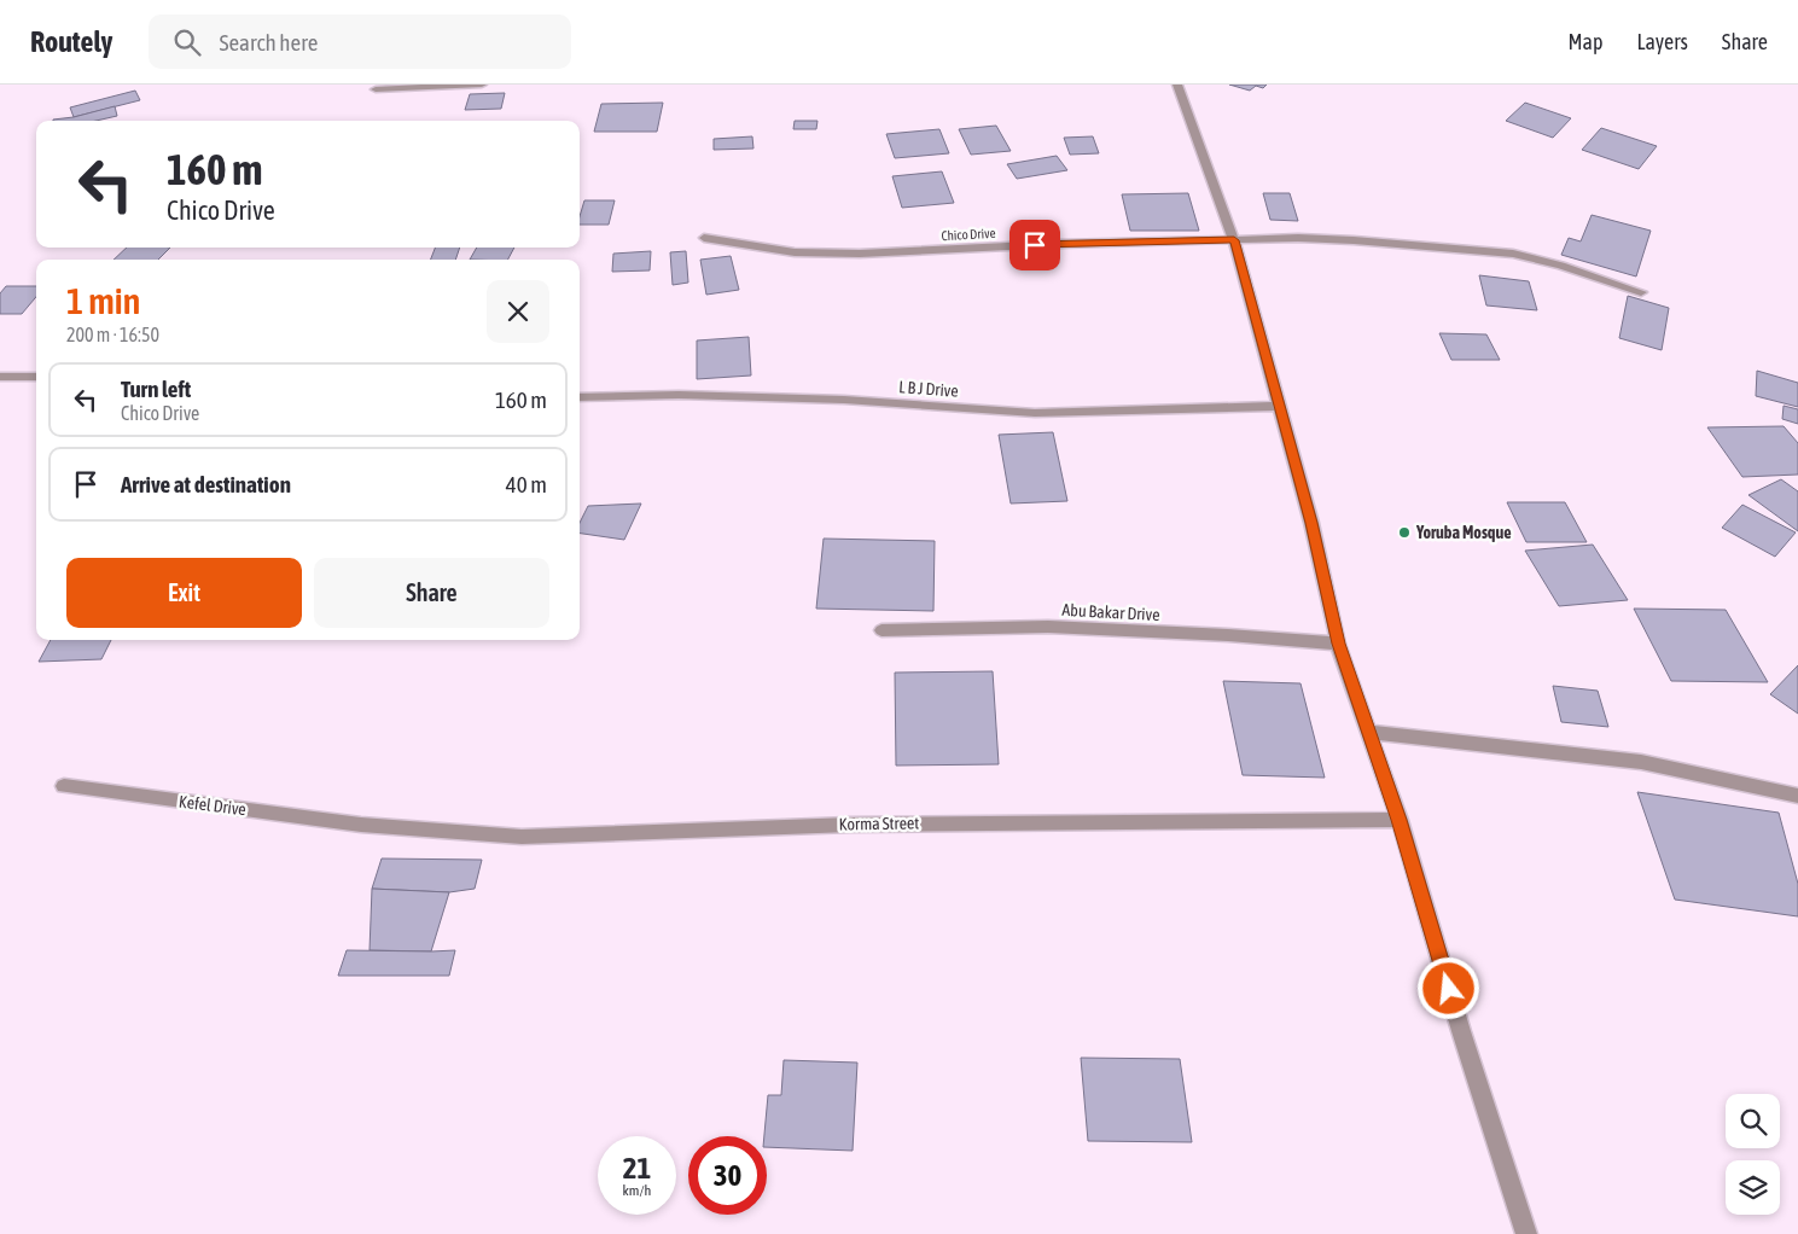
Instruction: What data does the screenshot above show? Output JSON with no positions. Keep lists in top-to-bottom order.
{
  "streets": {
    "street": [
      "Chico Drive",
      "L B J Drive",
      "Abu Bakar Drive",
      "Kefel Drive",
      "Korma Street"
    ]
  },
  "crossings": [
    ["Kefel Drive", "Korma Street"]
  ],
  "places": ["Yoruba Mosque"],
  "page": {
    "header": "Routely",
    "search": "Search here",
    "nav": ["Map", "Layers", "Share"],
    "turn": ["160 m", "Chico Drive"],
    "heading": ["1 min", "200 m · 16:50"],
    "list": [
      {
        "name": "Turn left",
        "note": "Chico Drive",
        "value": "160 m"
      },
      {
        "name": "Arrive at destination",
        "value": "40 m"
      }
    ],
    "buttons": ["Exit", "Share"],
    "speed": "21 km/h",
    "limit": "30"
  }
}
